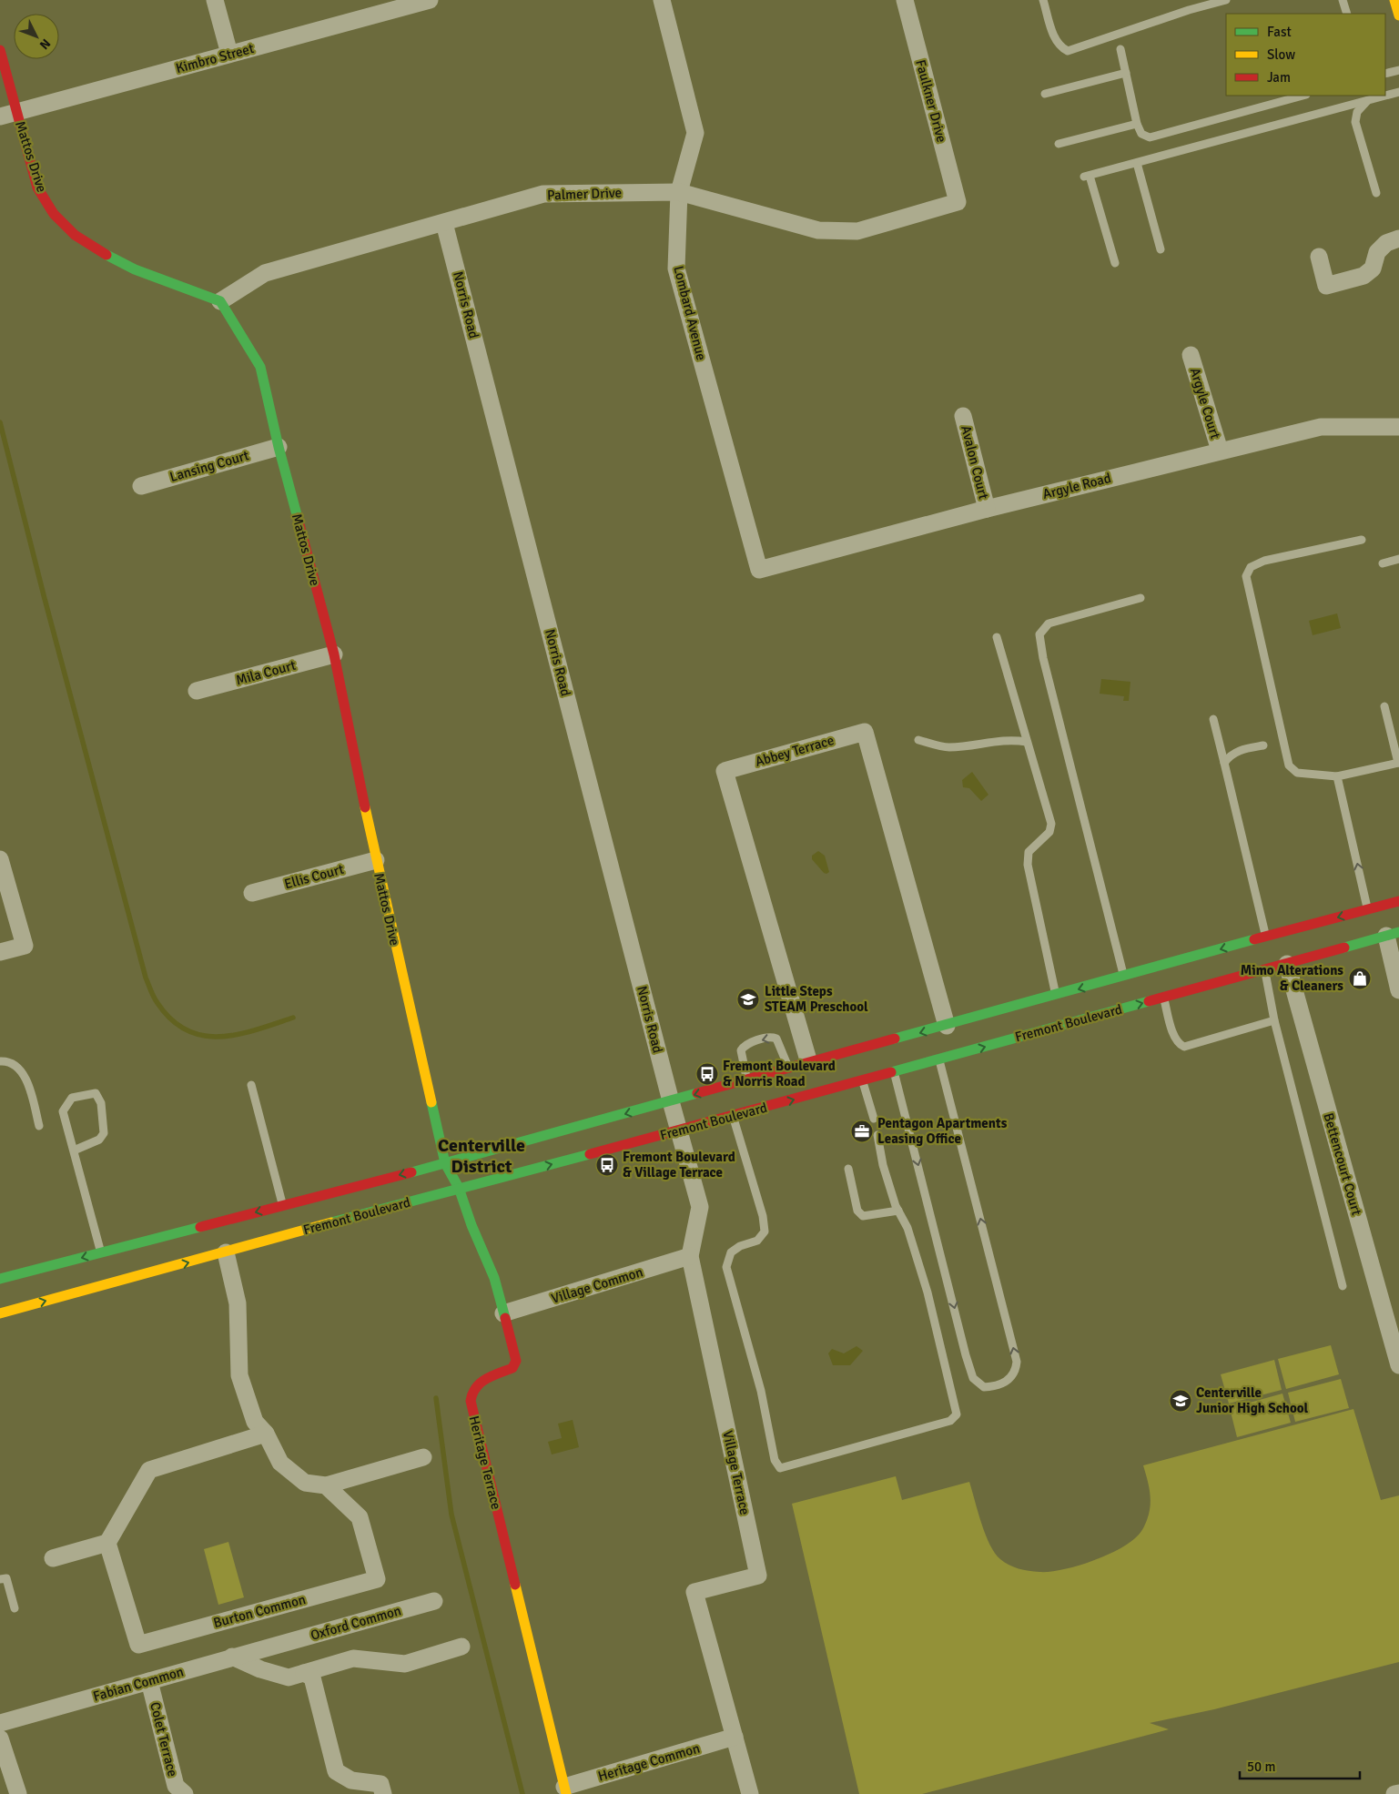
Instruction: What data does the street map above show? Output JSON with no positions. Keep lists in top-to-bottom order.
{
  "streets": {
    "main road": ["Mattos Drive", "Fremont Boulevard", "Heritage Terrace"],
    "street": [
      "Kimbro Street",
      "Faulkner Drive",
      "Palmer Drive",
      "Norris Road",
      "Lombard Avenue",
      "Argyle Court",
      "Avalon Court",
      "Lansing Court",
      "Argyle Road",
      "Mila Court",
      "Abbey Terrace",
      "Ellis Court",
      "Bettencourt Court",
      "Village Common",
      "Village Terrace",
      "Burton Common",
      "Oxford Common",
      "Fabian Common",
      "Colet Terrace",
      "Heritage Common"
    ]
  },
  "crossings": [
    ["Kimbro Street", "Mattos Drive"],
    ["Faulkner Drive", "Palmer Drive"],
    ["Mattos Drive", "Palmer Drive"],
    ["Mattos Drive", "Lansing Court"],
    ["Mattos Drive", "Mila Court"],
    ["Mattos Drive", "Ellis Court"],
    ["Mattos Drive", "Fremont Boulevard"],
    ["Mattos Drive", "Heritage Terrace"],
    ["Palmer Drive", "Norris Road"],
    ["Palmer Drive", "Lombard Avenue"],
    ["Norris Road", "Fremont Boulevard"],
    ["Norris Road", "Village Terrace"],
    ["Lombard Avenue", "Argyle Road"],
    ["Argyle Court", "Argyle Road"],
    ["Avalon Court", "Argyle Road"],
    ["Abbey Terrace", "Fremont Boulevard"],
    ["Fremont Boulevard", "Bettencourt Court"],
    ["Fremont Boulevard", "Heritage Terrace"],
    ["Fremont Boulevard", "Village Terrace"],
    ["Village Common", "Heritage Terrace"],
    ["Village Common", "Village Terrace"],
    ["Heritage Terrace", "Heritage Common"],
    ["Village Terrace", "Heritage Common"],
    ["Oxford Common", "Fabian Common"],
    ["Fabian Common", "Colet Terrace"]
  ],
  "districts": ["Centerville District"],
  "places": {
    "shop": ["Mimo Alterations & Cleaners"],
    "school or university": ["Little Steps STEAM Preschool", "Centerville Junior High School"],
    "bus stop": ["Fremont Boulevard & Norris Road", "Fremont Boulevard & Village Terrace"],
    "office": ["Pentagon Apartments Leasing Office"]
  },
  "legend": ["Fast", "Slow", "Jam"],
  "scale_bar": "50 m",
  "north": "bottom right"
}
